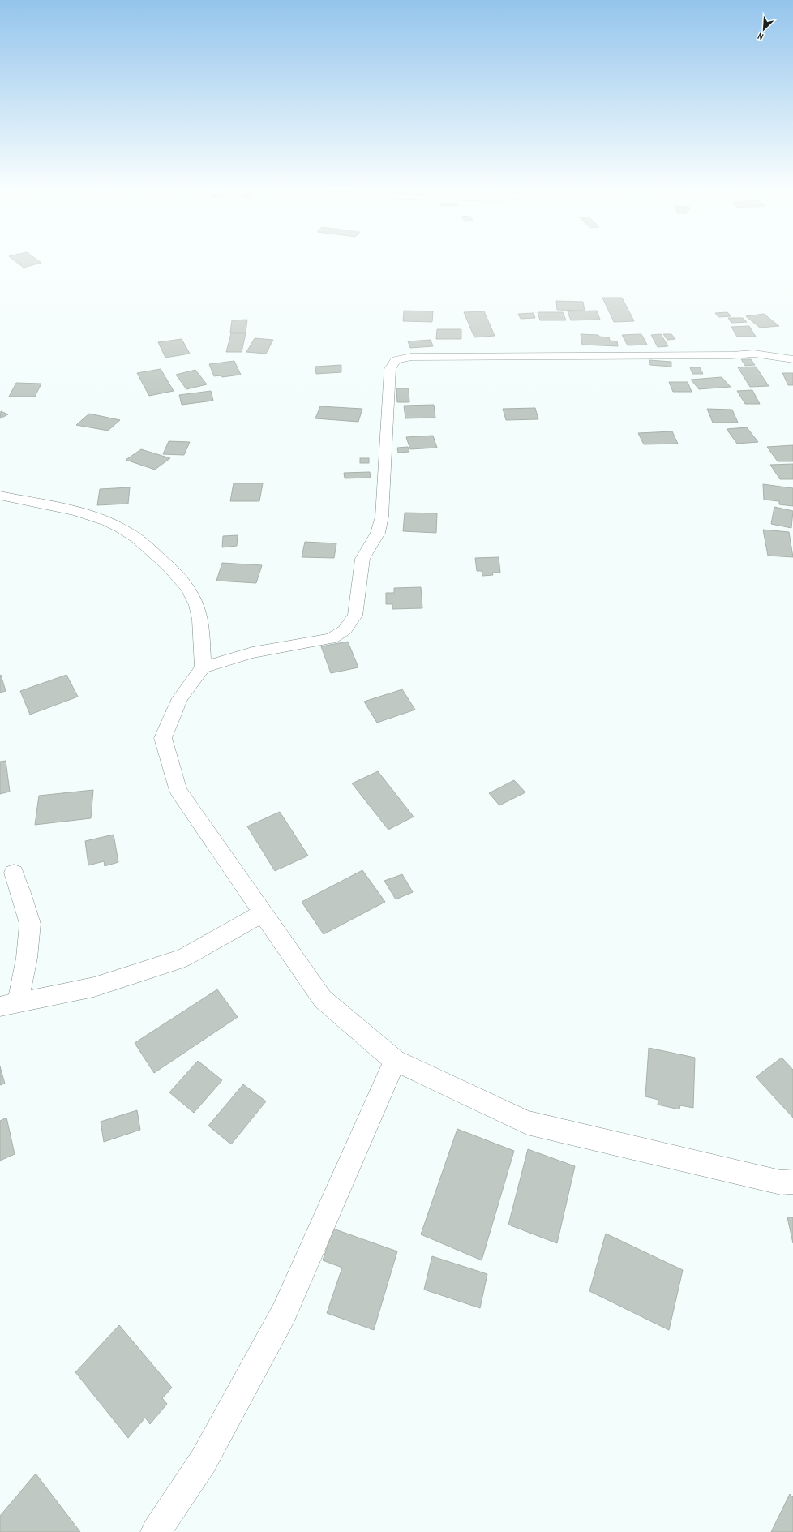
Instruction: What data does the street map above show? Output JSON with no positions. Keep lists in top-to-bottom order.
{
  "north": "bottom left"
}
